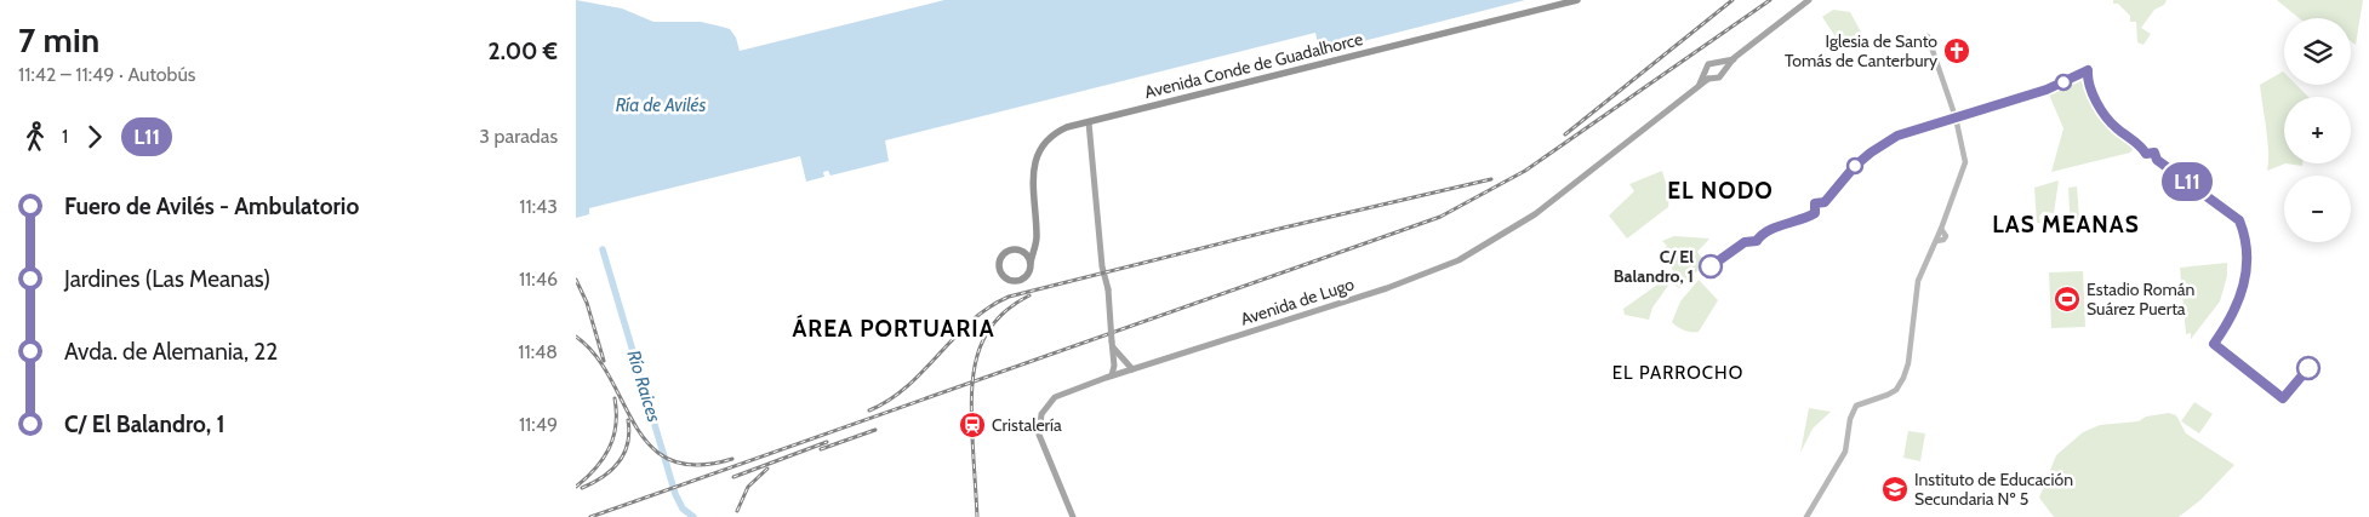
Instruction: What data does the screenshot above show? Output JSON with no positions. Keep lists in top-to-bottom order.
{
  "streets": {
    "highway": ["Avenida Conde de Guadalhorce"],
    "main road": ["Avenida de Lugo"]
  },
  "districts": [
    "EL NODO",
    "LAS MEANAS",
    "ÁREA PORTUARIA",
    "EL PARROCHO"
  ],
  "water": ["Ría de Avilés", "Río Raices"],
  "places": {
    "church": ["Iglesia de Santo Tomás de Canterbury"],
    "other": ["C/ El Balandro, 1"],
    "sports": ["Estadio Román Suárez Puerta"],
    "station": ["Cristalería"],
    "school or university": ["Instituto de Educación Secundaria Nº 5"]
  },
  "lines": ["bus line L11"],
  "page": {
    "heading": ["7 min", "11:42 – 11:49 · Autobús", "2.00 €"],
    "on_map": "L11",
    "map_buttons": ["+", "−"],
    "legs": ["1", "L11", "3 paradas"],
    "list": [
      {
        "name": "Fuero de Avilés - Ambulatorio",
        "value": "11:43"
      },
      {
        "name": "Jardines (Las Meanas)",
        "value": "11:46"
      },
      {
        "name": "Avda. de Alemania, 22",
        "value": "11:48"
      },
      {
        "name": "C/ El Balandro, 1",
        "value": "11:49"
      }
    ]
  }
}
